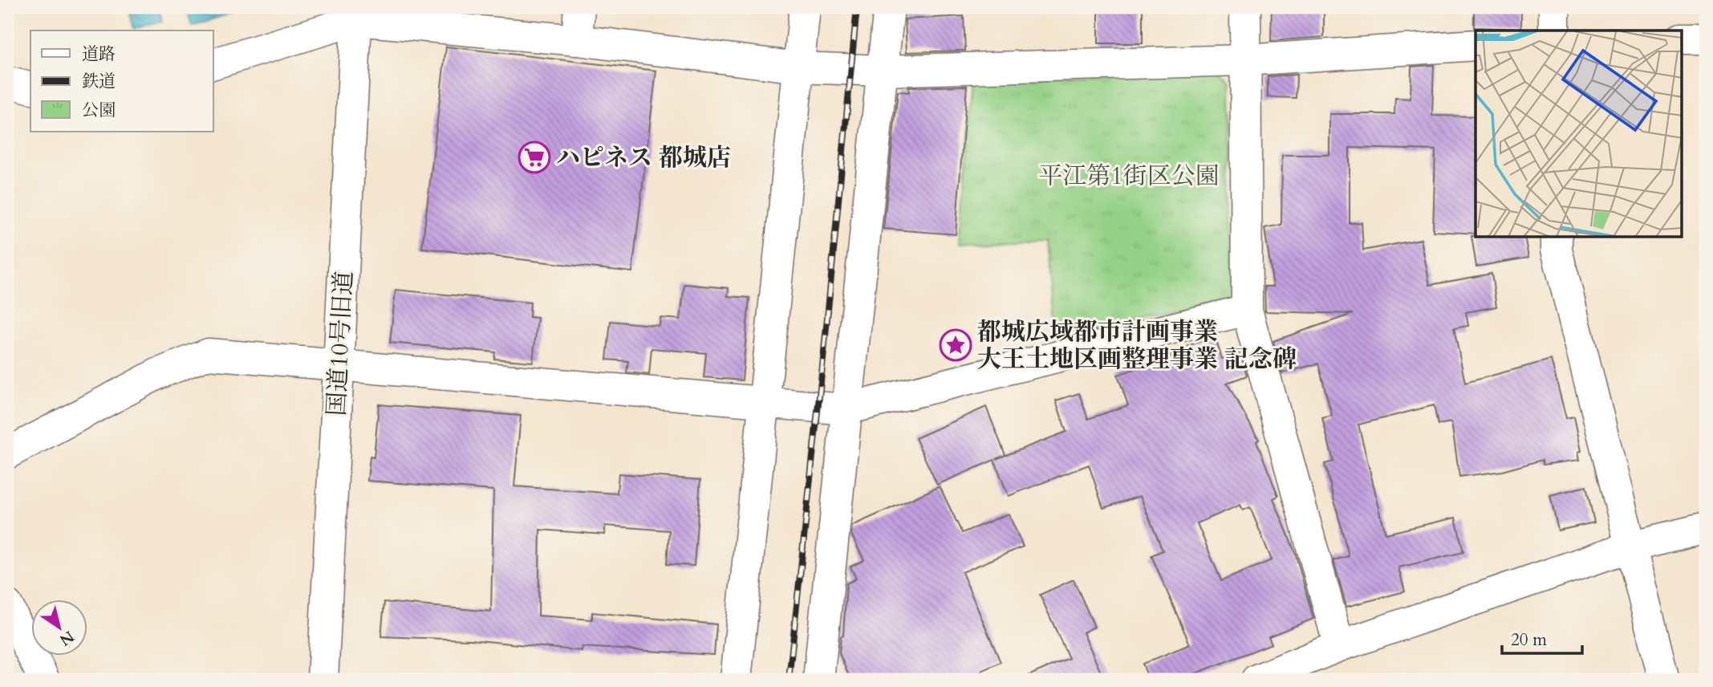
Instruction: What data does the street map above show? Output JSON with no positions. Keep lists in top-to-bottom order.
{
  "streets": {
    "street": ["国道10号旧道"]
  },
  "parks": ["平江第1街区公園"],
  "places": {
    "supermarket": ["ハピネス 都城店"],
    "place": ["都城広域都市計画事業 大王土地区画整理事業 記念碑"]
  },
  "legend": ["道路", "鉄道", "公園"],
  "scale_bar": "20 m",
  "north": "bottom right"
}
